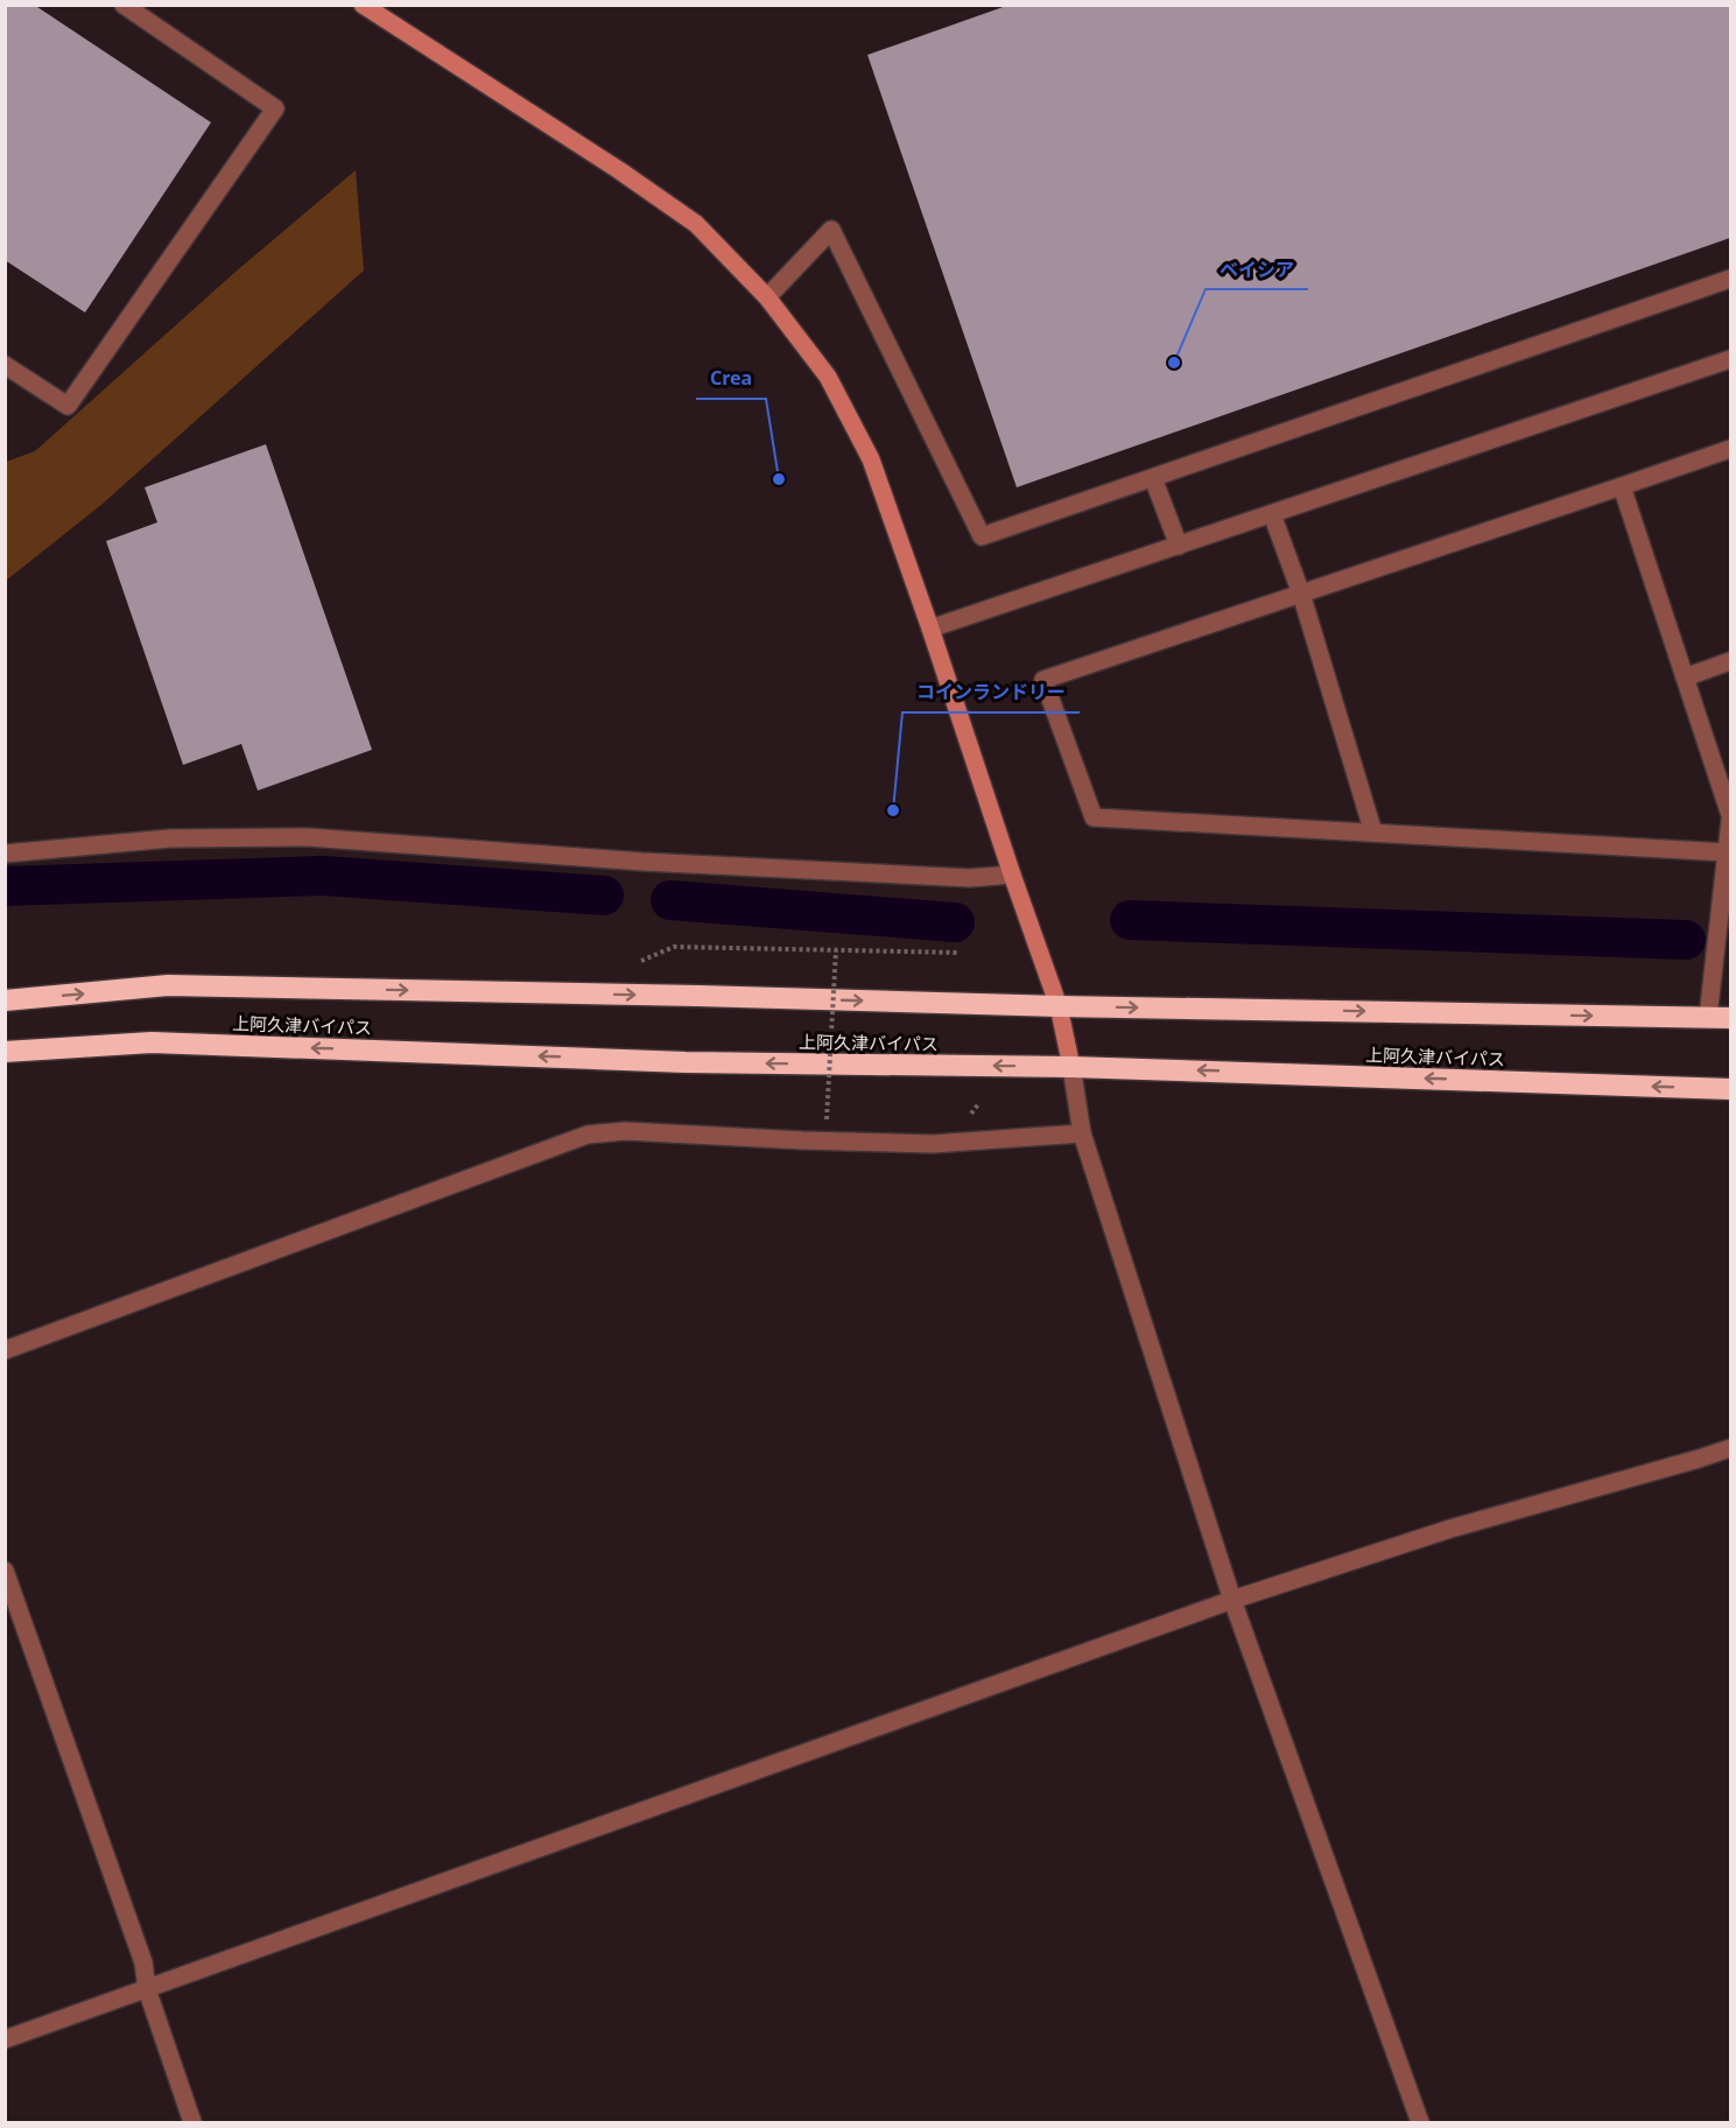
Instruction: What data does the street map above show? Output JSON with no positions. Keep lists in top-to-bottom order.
{
  "streets": {
    "highway": ["上阿久津バイパス"]
  },
  "places": ["ベイシア", "Crea", "コインランドリー"]
}
